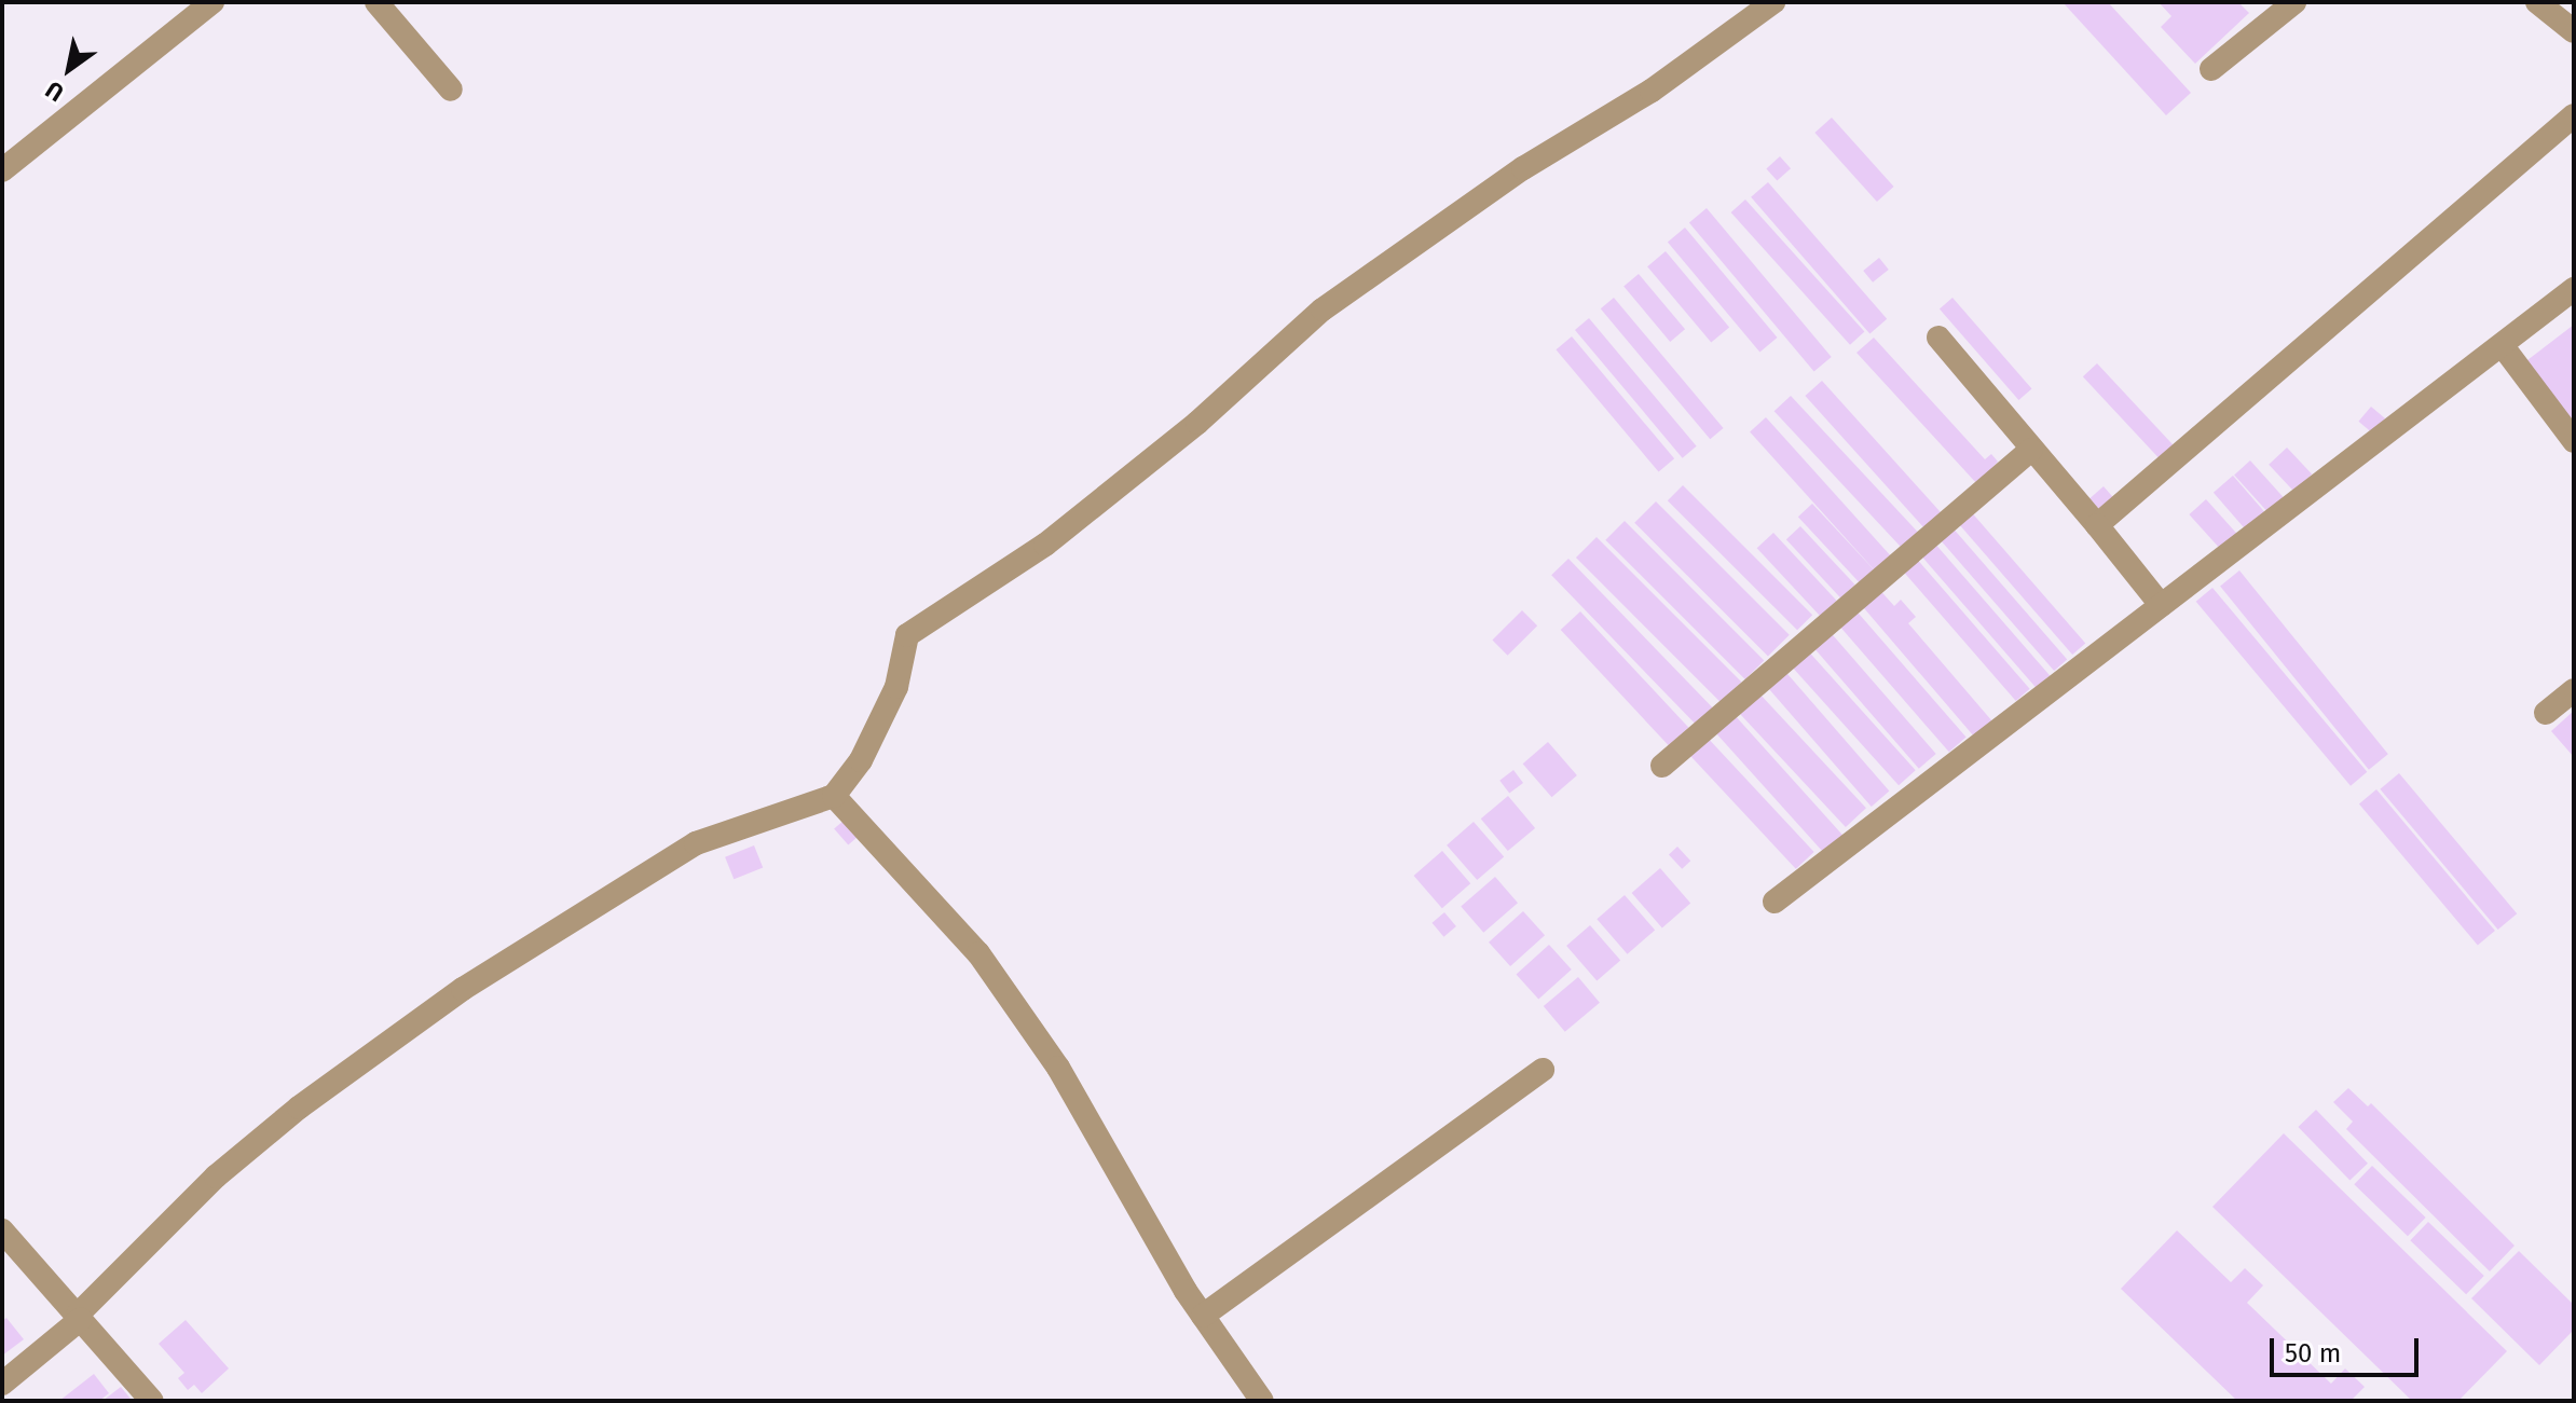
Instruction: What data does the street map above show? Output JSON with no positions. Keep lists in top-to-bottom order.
{
  "scale_bar": "50 m",
  "north": "bottom left"
}
